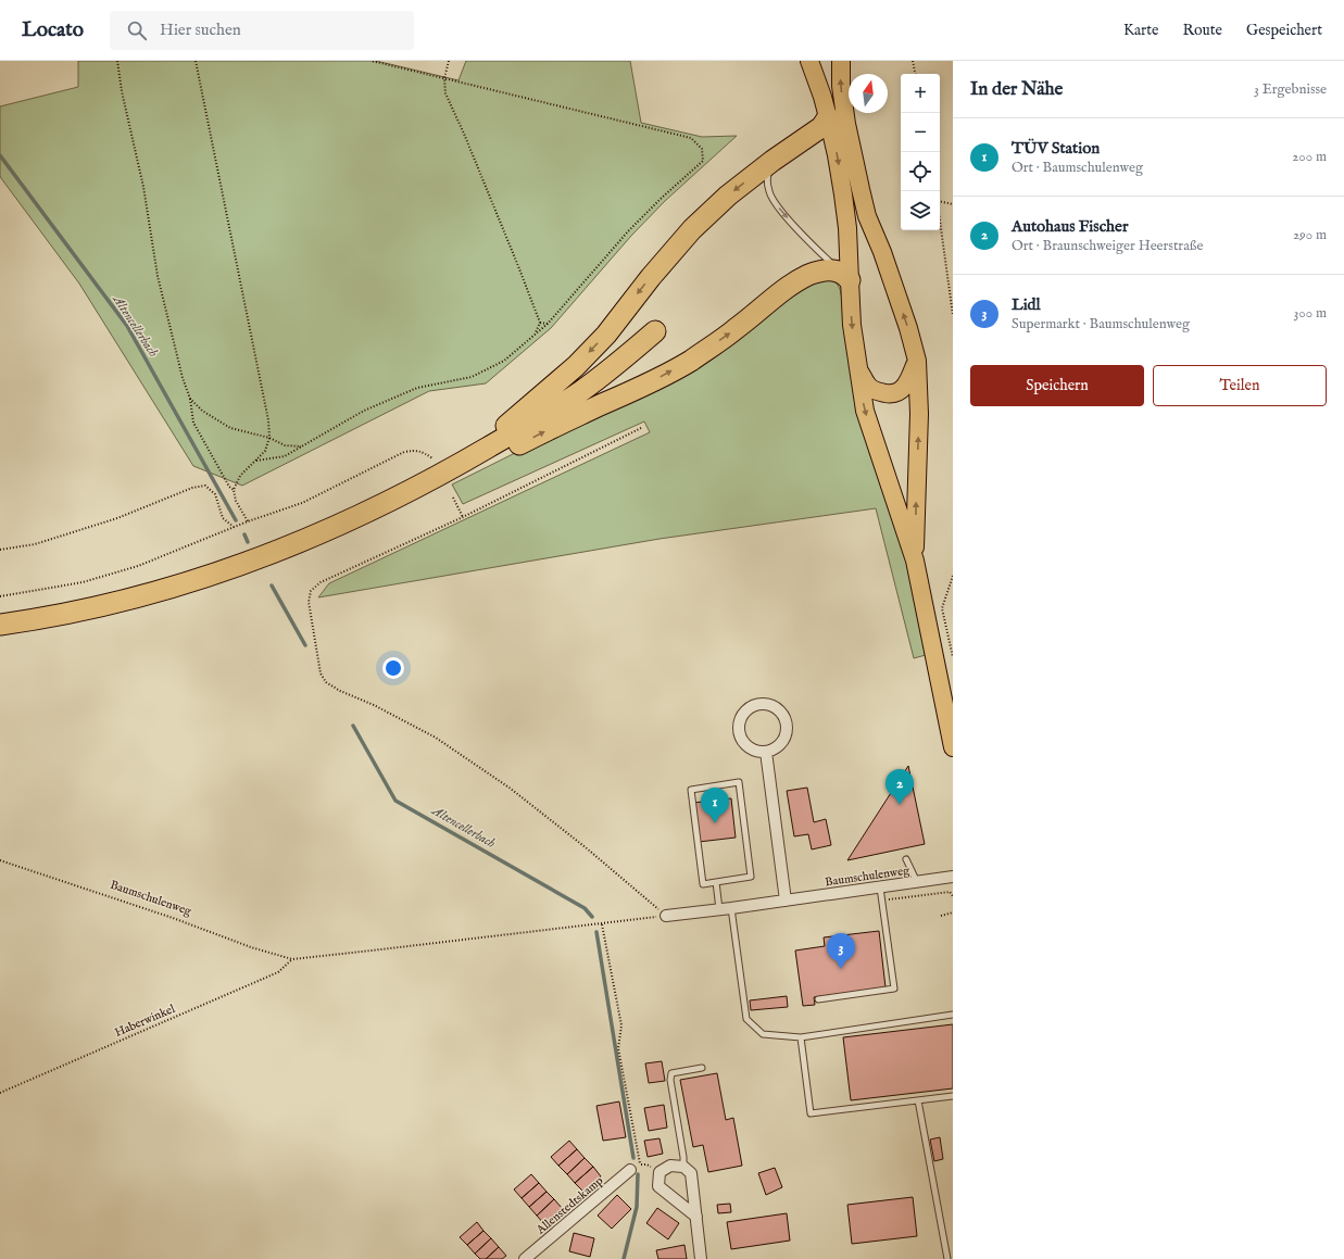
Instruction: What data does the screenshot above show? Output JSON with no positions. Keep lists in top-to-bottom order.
{
  "streets": {
    "street": ["Baumschulenweg", "Allenstedtskamp"],
    "path": ["Haberwinkel"]
  },
  "crossings": [
    ["Baumschulenweg", "Haberwinkel"]
  ],
  "water": ["Altencellerbach"],
  "north": "top",
  "page": {
    "header": "Locato",
    "search": "Hier suchen",
    "nav": ["Karte", "Route", "Gespeichert"],
    "heading": ["In der Nähe", "3 Ergebnisse"],
    "map_buttons": ["+", "−"],
    "list": [
      {
        "mark": "1",
        "name": "TÜV Station",
        "note": "Ort · Baumschulenweg",
        "value": "200 m"
      },
      {
        "mark": "2",
        "name": "Autohaus Fischer",
        "note": "Ort · Braunschweiger Heerstraße",
        "value": "290 m"
      },
      {
        "mark": "3",
        "name": "Lidl",
        "note": "Supermarkt · Baumschulenweg",
        "value": "300 m"
      }
    ],
    "buttons": ["Speichern", "Teilen"],
    "pins": ["2", "1", "3"]
  }
}
